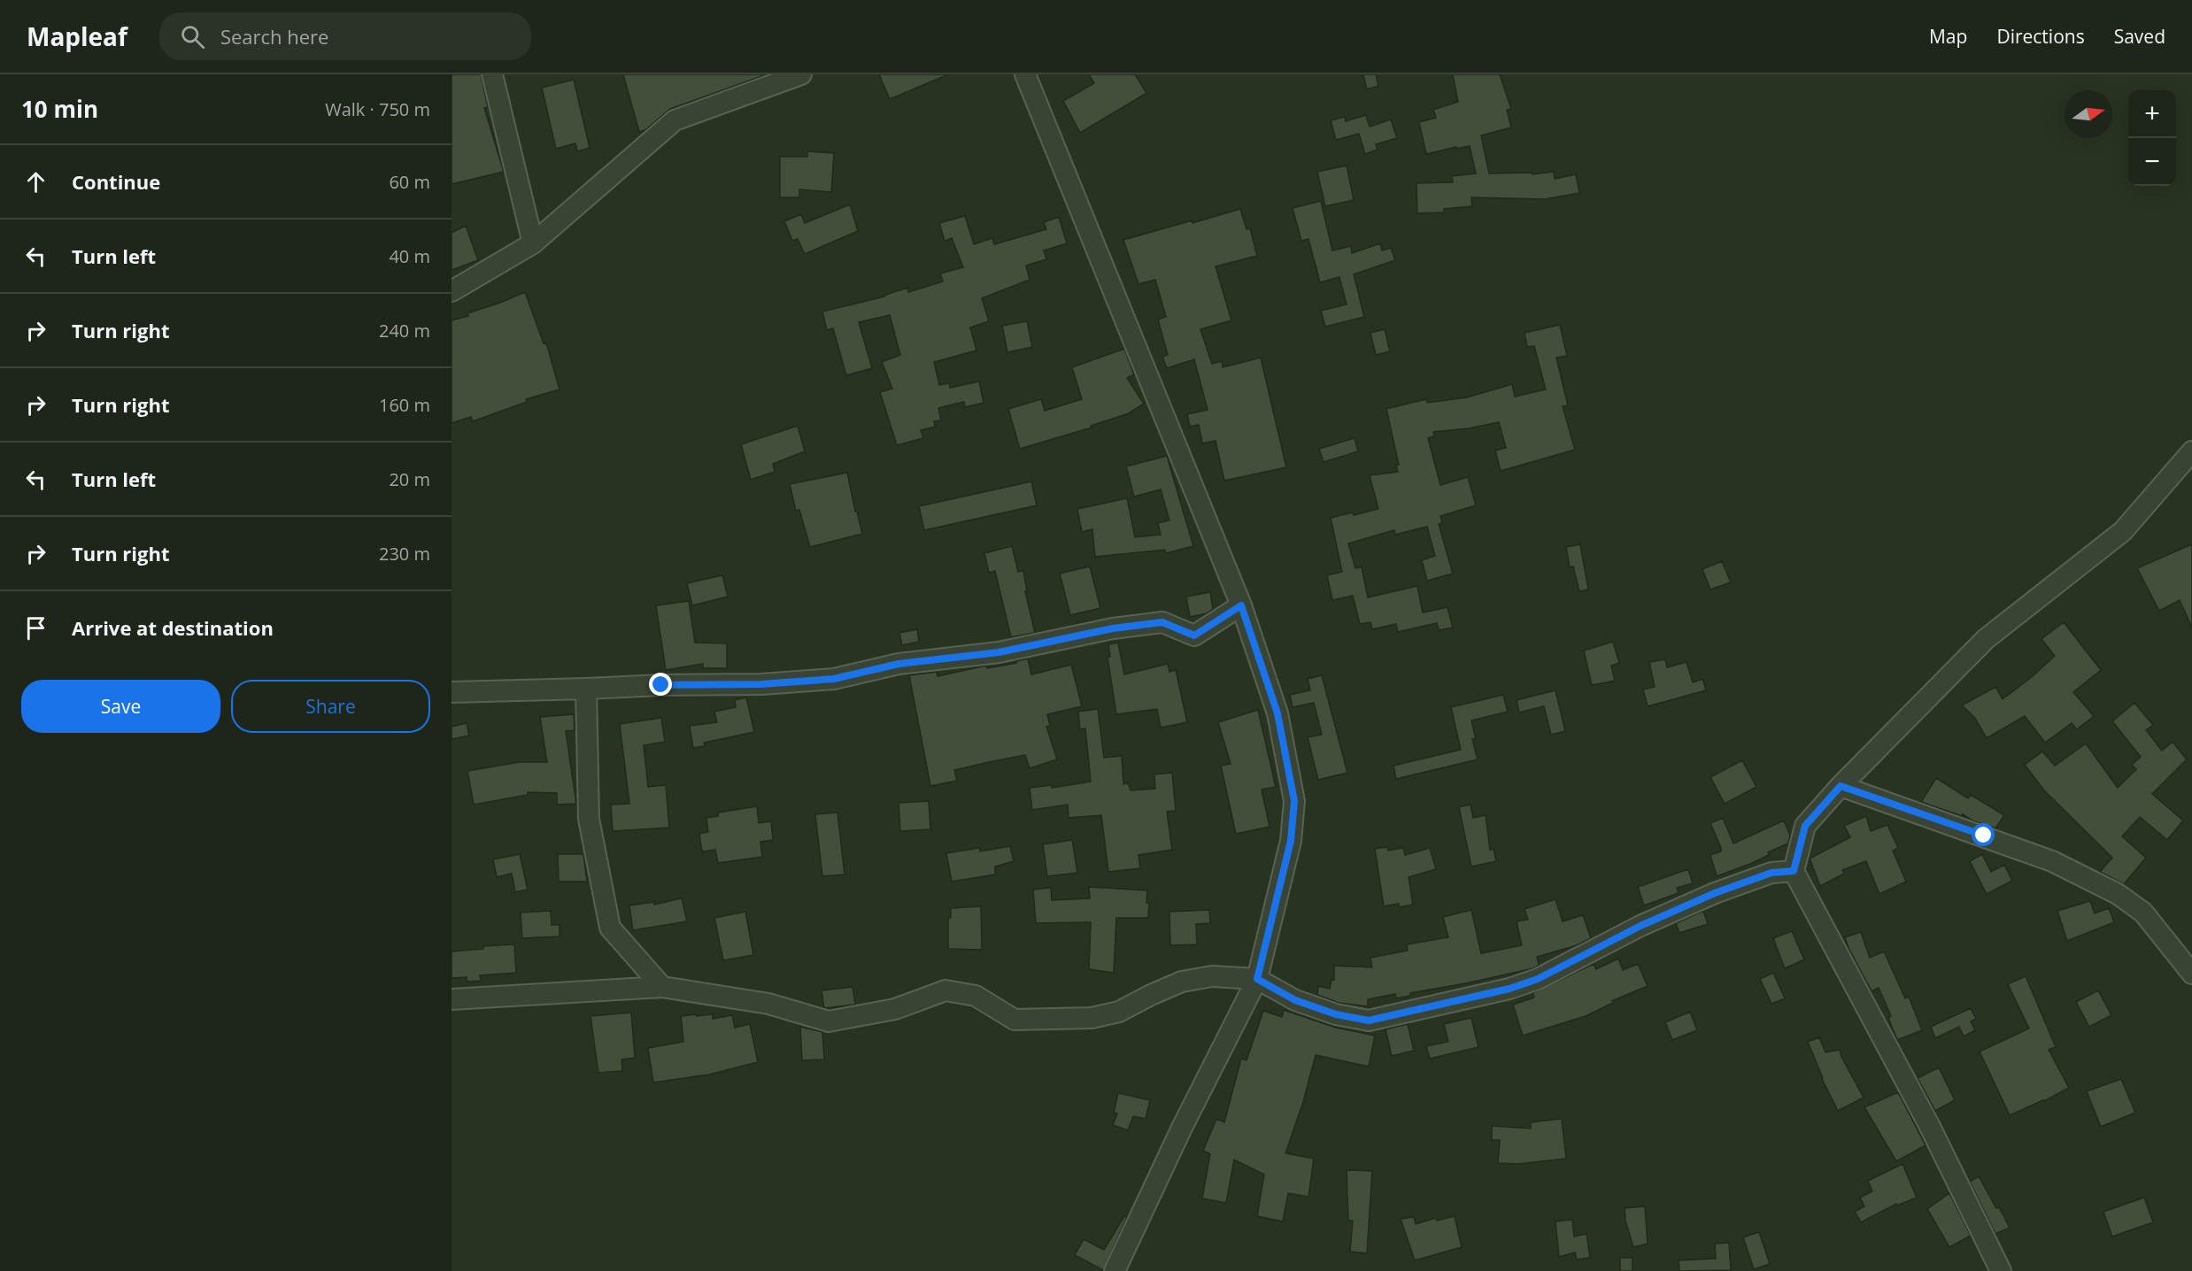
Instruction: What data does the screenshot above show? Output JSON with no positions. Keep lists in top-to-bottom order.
{
  "north": "right",
  "page": {
    "header": "Mapleaf",
    "search": "Search here",
    "nav": ["Map", "Directions", "Saved"],
    "heading": ["10 min", "Walk · 750 m"],
    "map_buttons": ["+", "−"],
    "list": [
      ["Continue", "60 m"],
      ["Turn left", "40 m"],
      ["Turn right", "240 m"],
      ["Turn right", "160 m"],
      ["Turn left", "20 m"],
      ["Turn right", "230 m"],
      "Arrive at destination"
    ],
    "buttons": ["Save", "Share"]
  }
}
